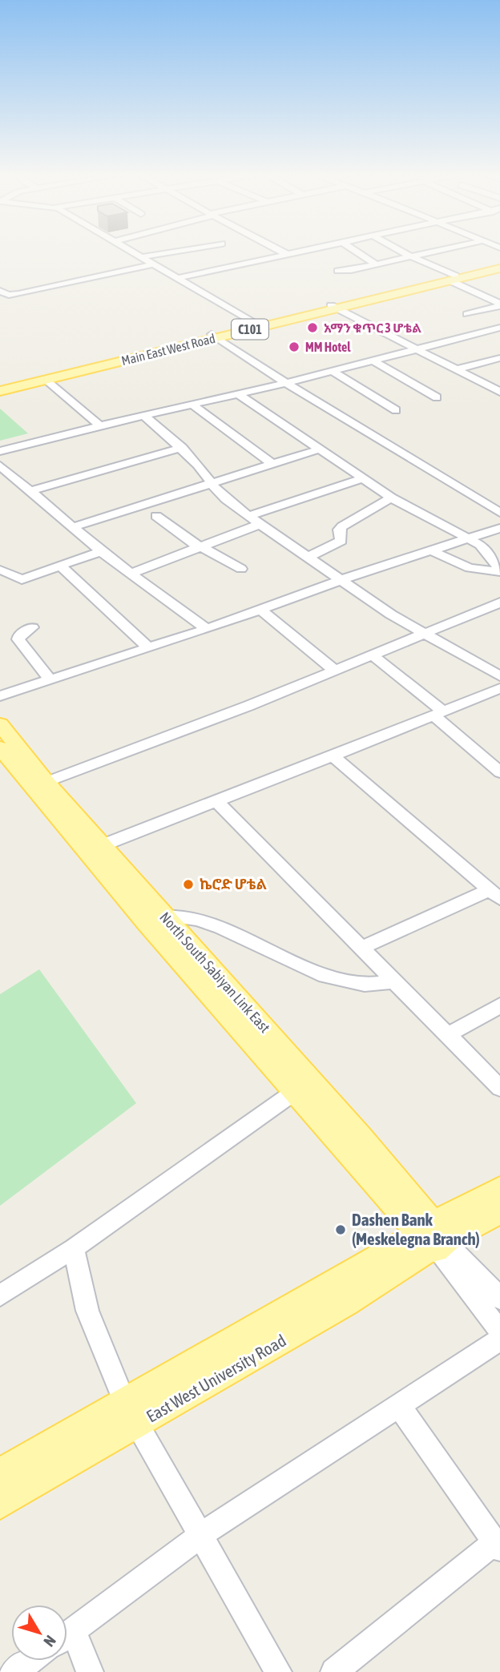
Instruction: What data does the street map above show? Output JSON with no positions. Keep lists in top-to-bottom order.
{
  "streets": {
    "main road": [
      "C101",
      "Main East West Road",
      "North South Sabiyan Link East",
      "East West University Road"
    ]
  },
  "crossings": [
    ["North South Sabiyan Link East", "East West University Road"]
  ],
  "places": [
    "አማን ቁጥር 3 ሆቴል",
    "MM Hotel",
    "ኬሮድ ሆቴል",
    "Dashen Bank (Meskelegna Branch)"
  ],
  "north": "bottom right"
}
